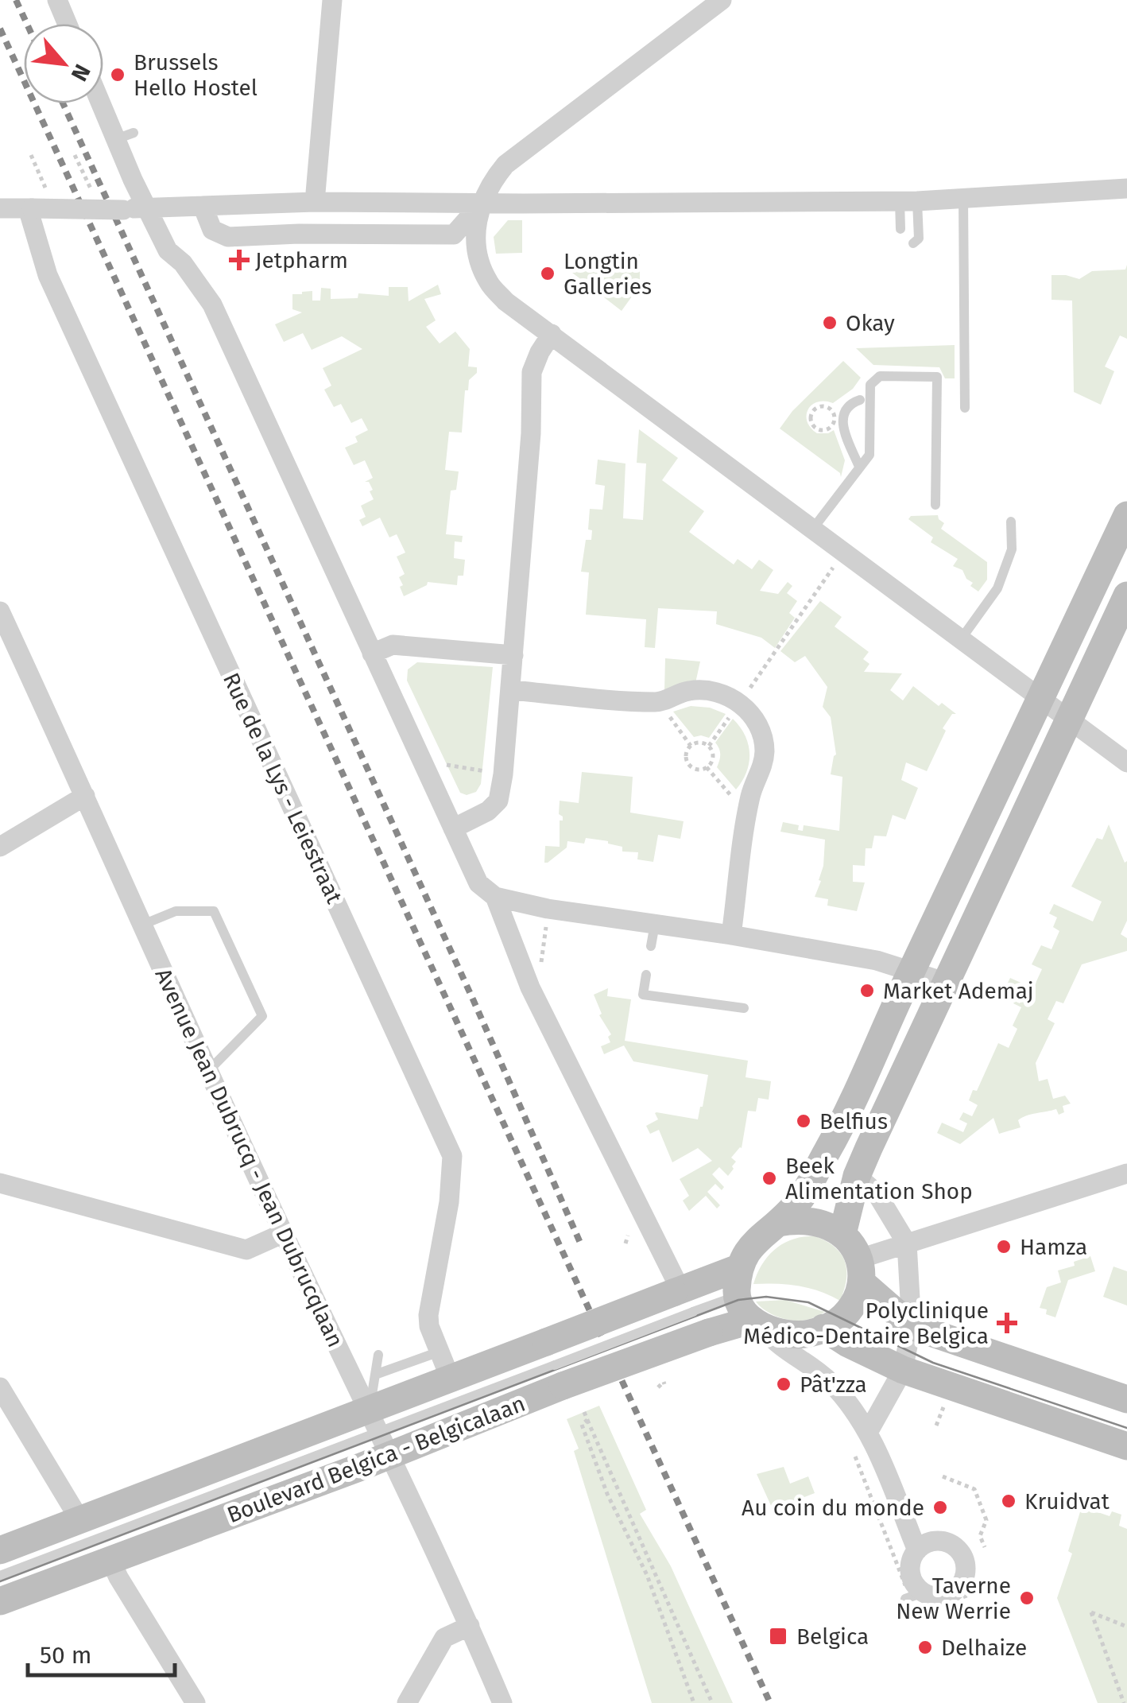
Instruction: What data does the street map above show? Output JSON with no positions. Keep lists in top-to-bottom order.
{
  "streets": {
    "street": ["Rue de la Lys - Leiestraat", "Avenue Jean Dubrucq - Jean Dubrucqlaan", "Boulevard Belgica - Belgicalaan"]
  },
  "crossings": [
    ["Rue de la Lys - Leiestraat", "Boulevard Belgica - Belgicalaan"],
    ["Avenue Jean Dubrucq - Jean Dubrucqlaan", "Boulevard Belgica - Belgicalaan"]
  ],
  "places": {
    "other": [
      "Brussels Hello Hostel",
      "Longtin Galleries",
      "Okay",
      "Market Ademaj",
      "Belfius",
      "Beek Alimentation Shop",
      "Hamza",
      "Pât'zza",
      "Kruidvat",
      "Au coin du monde",
      "Taverne New Werrie",
      "Delhaize"
    ],
    "health": ["Jetpharm", "Polyclinique Médico-Dentaire Belgica"],
    "transit": ["Belgica"]
  },
  "scale_bar": "50 m",
  "north": "bottom right"
}
